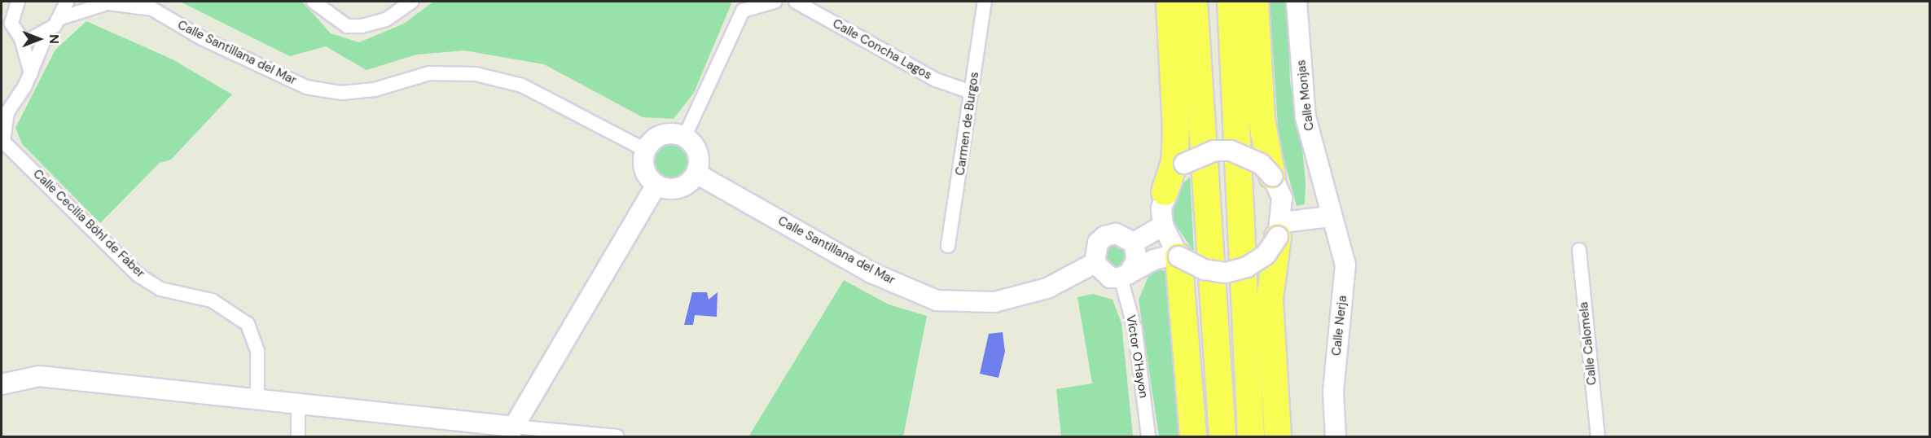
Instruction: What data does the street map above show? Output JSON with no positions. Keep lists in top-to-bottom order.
{
  "streets": {
    "street": [
      "Calle Concha Lagos",
      "Calle Santillana del Mar",
      "Calle Monjas",
      "Carmen de Burgos",
      "Calle Cecilia Böhl de Faber",
      "Calle Nerja",
      "Calle Calomela",
      "Víctor O'Hayon"
    ]
  },
  "crossings": [
    ["Calle Concha Lagos", "Carmen de Burgos"],
    ["Calle Santillana del Mar", "Víctor O'Hayon"],
    ["Calle Monjas", "Calle Nerja"]
  ],
  "north": "right"
}
